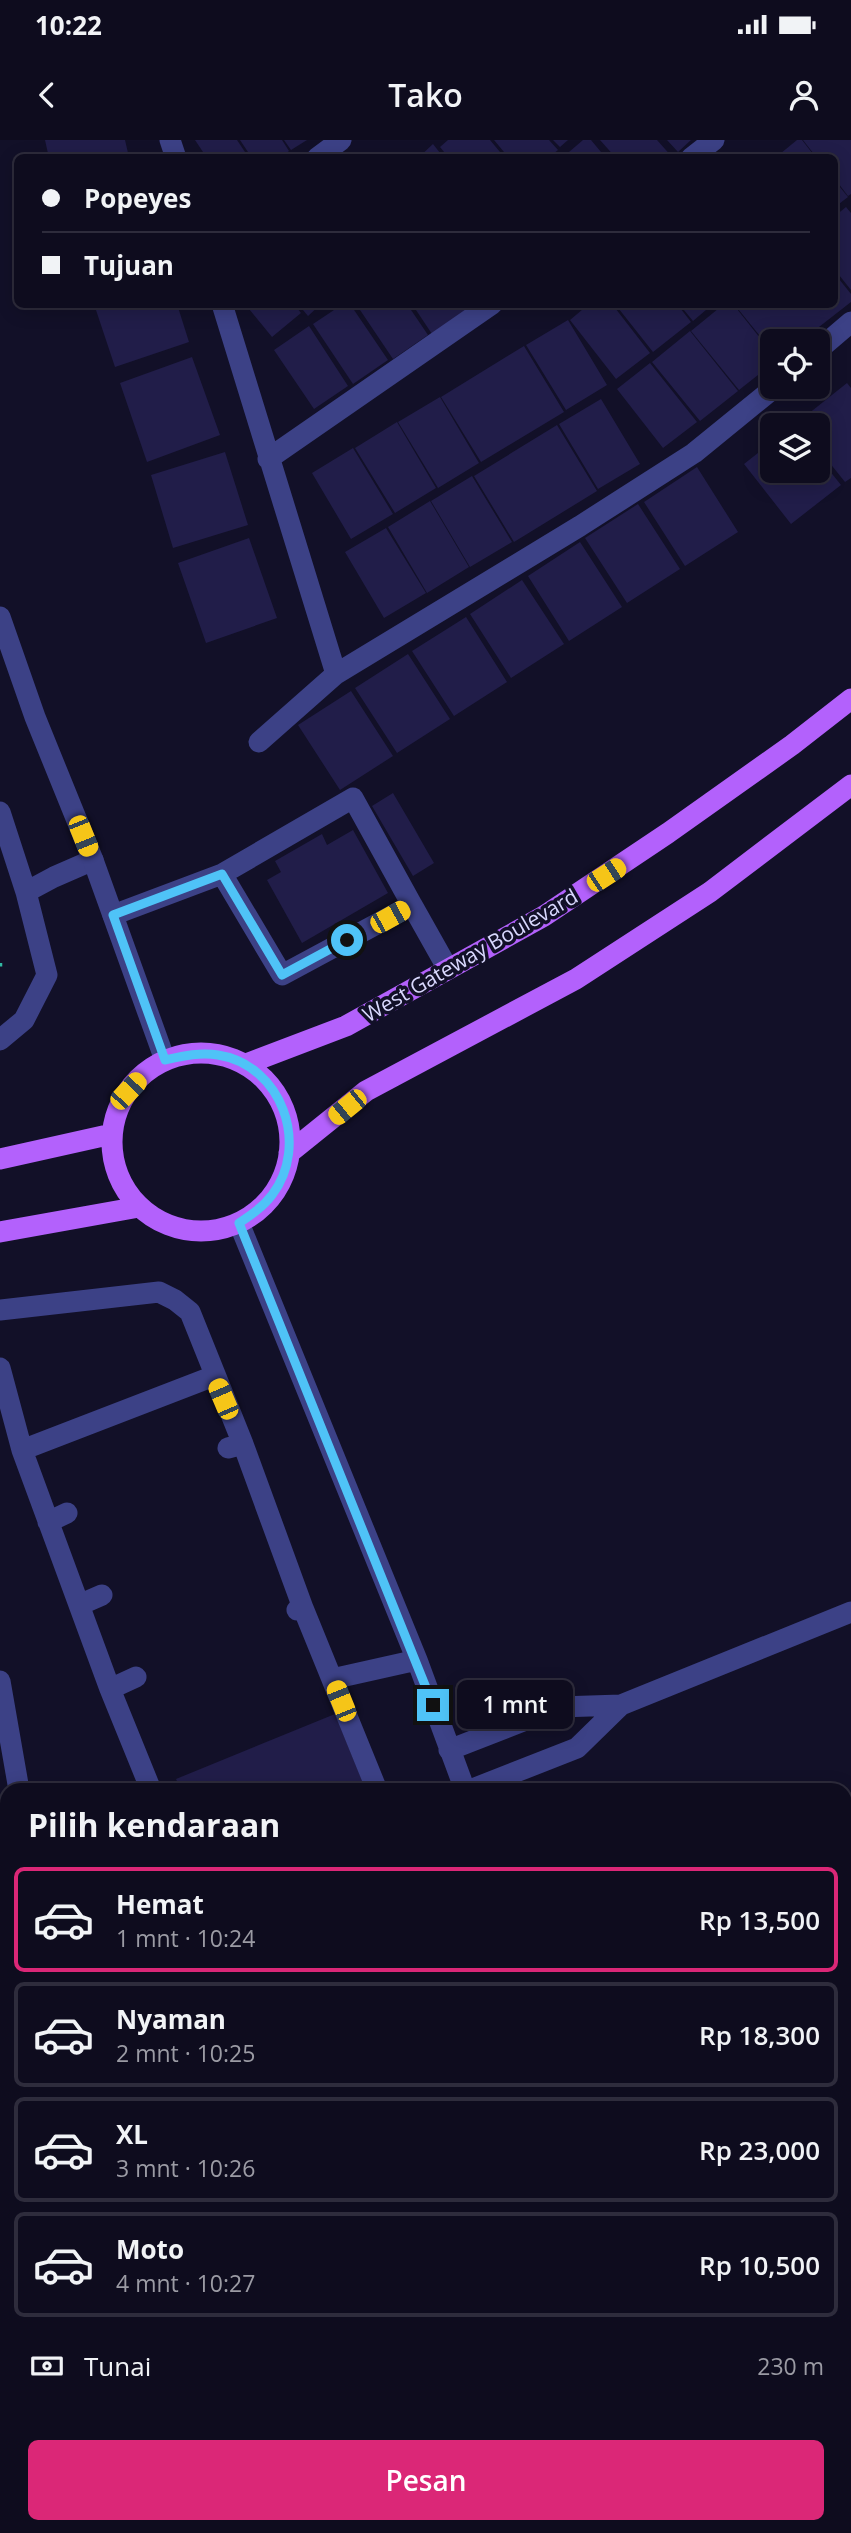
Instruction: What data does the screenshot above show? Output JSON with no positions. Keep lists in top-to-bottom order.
{
  "streets": {
    "main road": ["West Gateway Boulevard"]
  },
  "page": {
    "status": "10:22",
    "header": "Tako",
    "banner": ["Popeyes", "Tujuan"],
    "bubble": "1 mnt",
    "heading": "Pilih kendaraan",
    "list": [
      {
        "name": "Hemat",
        "note": "1 mnt · 10:24",
        "value": "Rp 13,500"
      },
      {
        "name": "Nyaman",
        "note": "2 mnt · 10:25",
        "value": "Rp 18,300"
      },
      {
        "name": "XL",
        "note": "3 mnt · 10:26",
        "value": "Rp 23,000"
      },
      {
        "name": "Moto",
        "note": "4 mnt · 10:27",
        "value": "Rp 10,500"
      }
    ],
    "pay": ["Tunai", "230 m"],
    "buttons": "Pesan"
  }
}
